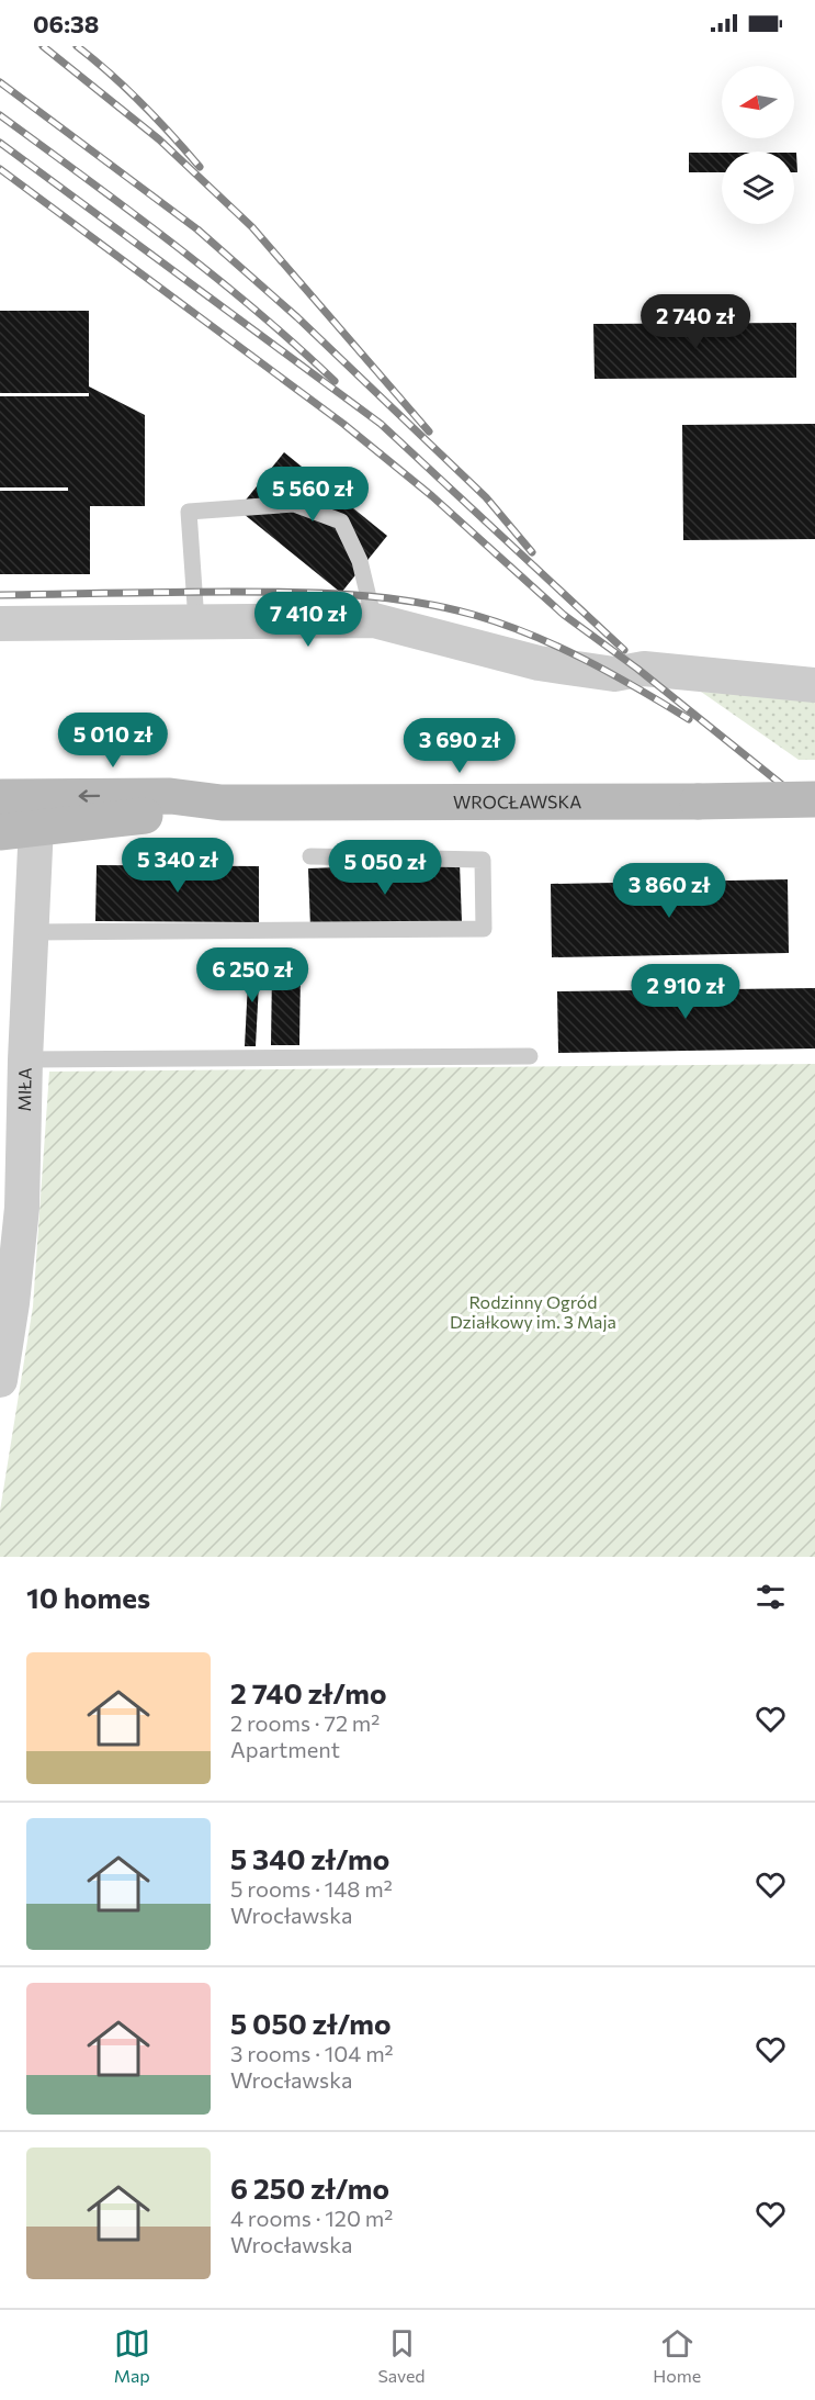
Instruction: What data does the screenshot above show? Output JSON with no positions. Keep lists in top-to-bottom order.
{
  "streets": {
    "main road": ["WROCŁAWSKA"],
    "street": ["MIŁA"]
  },
  "crossings": [
    ["WROCŁAWSKA", "MIŁA"]
  ],
  "parks": ["Rodzinny Ogród Działkowy im. 3 Maja"],
  "north": "left",
  "page": {
    "status": "06:38",
    "price": [
      "2 740 zł",
      "5 560 zł",
      "7 410 zł",
      "5 010 zł",
      "3 690 zł",
      "5 340 zł",
      "5 050 zł",
      "3 860 zł",
      "6 250 zł",
      "2 910 zł"
    ],
    "heading": "10 homes",
    "list": [
      {
        "name": "2 740 zł/mo",
        "note": "2 rooms · 72 m² · Apartment"
      },
      {
        "name": "5 340 zł/mo",
        "note": "5 rooms · 148 m² · Wrocławska"
      },
      {
        "name": "5 050 zł/mo",
        "note": "3 rooms · 104 m² · Wrocławska"
      },
      {
        "name": "6 250 zł/mo",
        "note": "4 rooms · 120 m² · Wrocławska"
      }
    ],
    "tabs": ["Map", "Saved", "Home"]
  }
}
